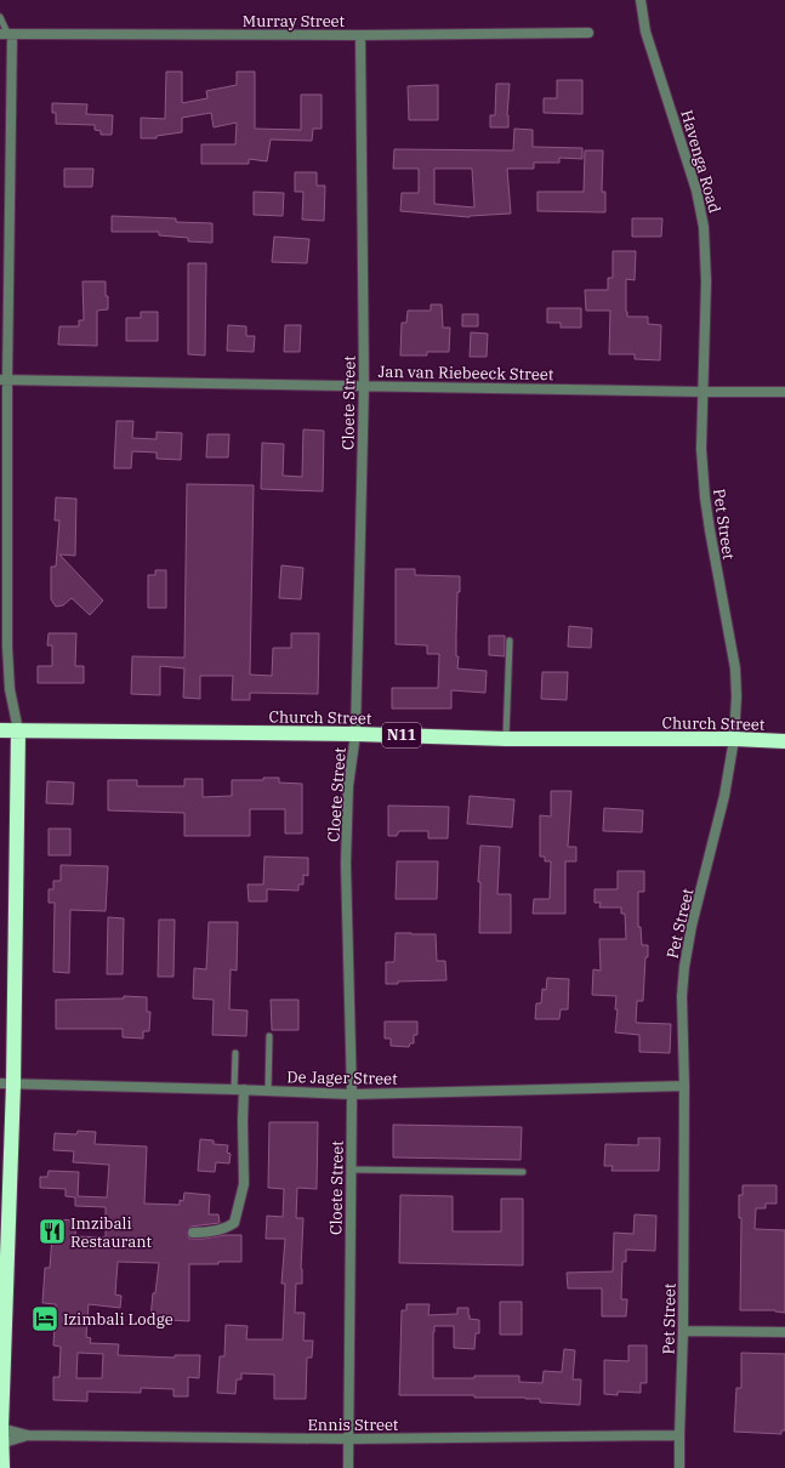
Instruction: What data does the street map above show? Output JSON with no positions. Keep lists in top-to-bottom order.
{
  "streets": {
    "highway": ["Church Street", "N11"],
    "street": [
      "Murray Street",
      "Havenga Road",
      "Jan van Riebeeck Street",
      "Cloete Street",
      "Pet Street",
      "De Jager Street",
      "Ennis Street"
    ]
  },
  "crossings": [
    ["Murray Street", "Cloete Street"],
    ["Havenga Road", "Jan van Riebeeck Street"],
    ["Havenga Road", "Pet Street"],
    ["Jan van Riebeeck Street", "Cloete Street"],
    ["Jan van Riebeeck Street", "Pet Street"],
    ["Cloete Street", "Church Street"],
    ["Cloete Street", "De Jager Street"],
    ["Cloete Street", "Ennis Street"],
    ["Pet Street", "Church Street"],
    ["Pet Street", "De Jager Street"],
    ["Pet Street", "Ennis Street"]
  ],
  "places": {
    "restaurant": ["Imzibali Restaurant"],
    "hotel": ["Izimbali Lodge"]
  }
}
